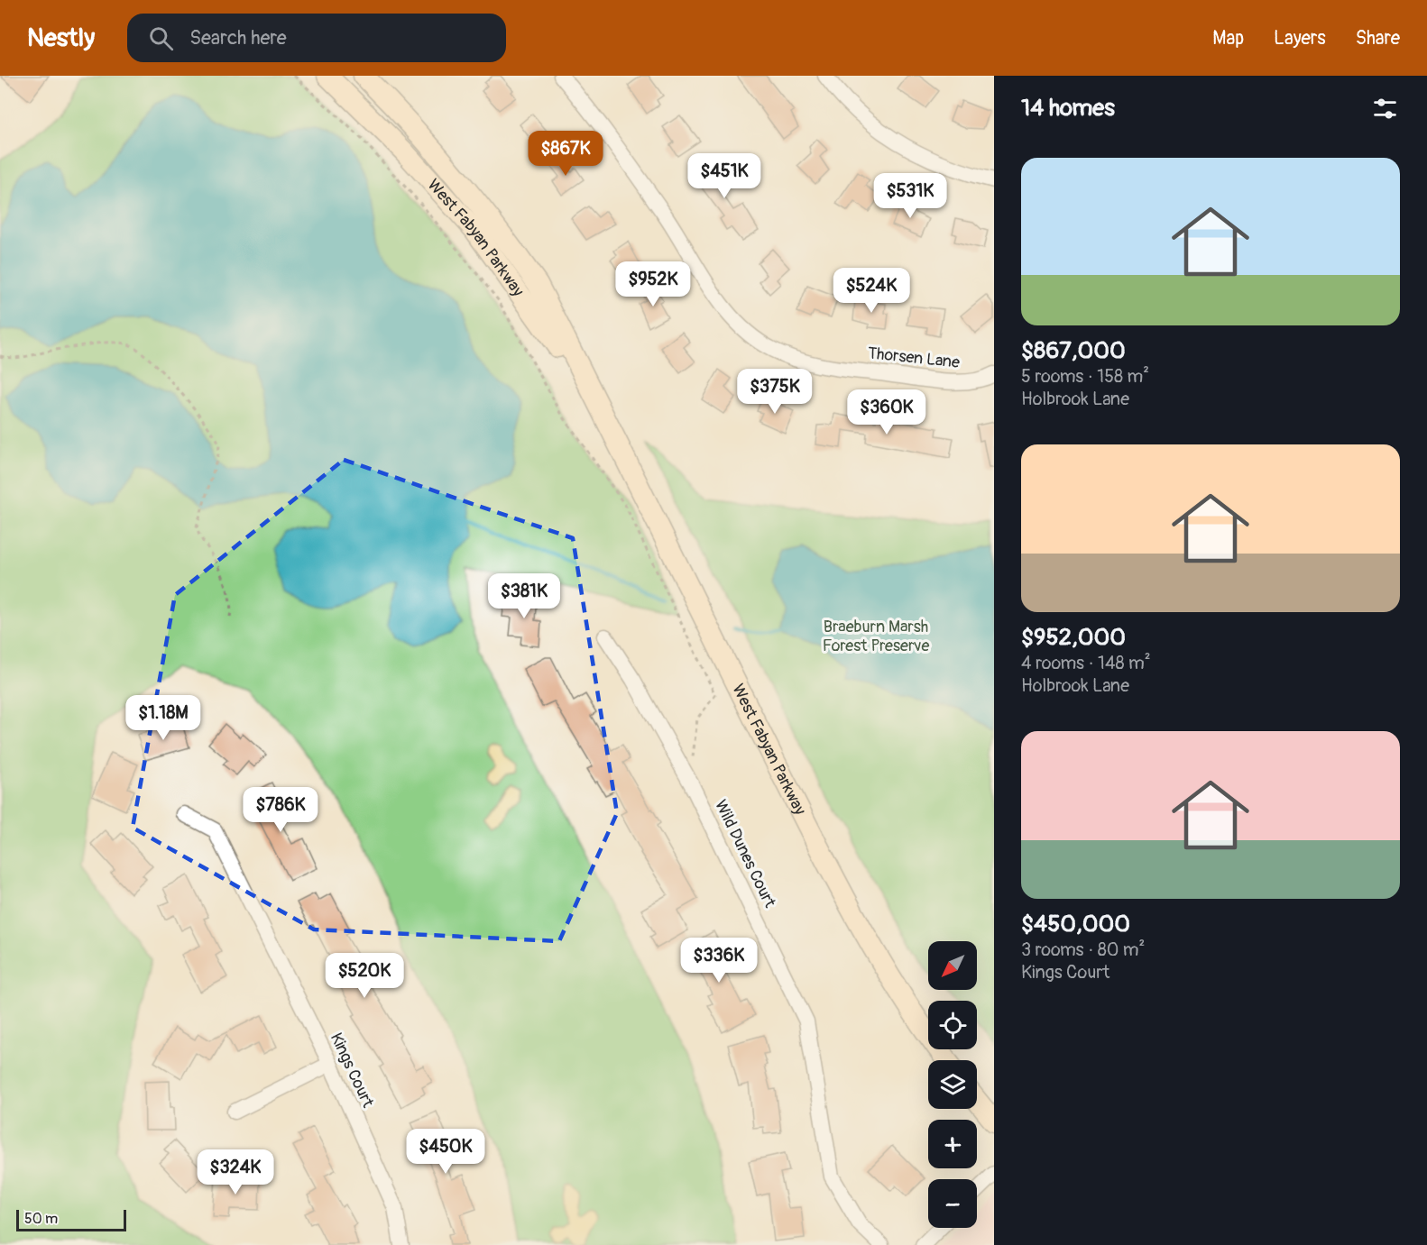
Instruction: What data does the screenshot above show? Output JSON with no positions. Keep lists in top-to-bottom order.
{
  "streets": {
    "main road": ["West Fabyan Parkway"],
    "street": ["Thorsen Lane", "Wild Dunes Court", "Kings Court"]
  },
  "parks": ["Braeburn Marsh Forest Preserve"],
  "scale_bar": "50 m",
  "north": "bottom left",
  "page": {
    "header": "Nestly",
    "search": "Search here",
    "nav": ["Map", "Layers", "Share"],
    "heading": "14 homes",
    "price": [
      "$867K",
      "$451K",
      "$531K",
      "$952K",
      "$524K",
      "$375K",
      "$360K",
      "$381K",
      "$1.18M",
      "$786K",
      "$336K",
      "$520K",
      "$450K",
      "$324K"
    ],
    "list": [
      {
        "name": "$867,000",
        "note": "5 rooms · 158 m² · Holbrook Lane"
      },
      {
        "name": "$952,000",
        "note": "4 rooms · 148 m² · Holbrook Lane"
      },
      {
        "name": "$450,000",
        "note": "3 rooms · 80 m² · Kings Court"
      }
    ],
    "map_buttons": ["+", "−"],
    "scale": "50 m"
  }
}
